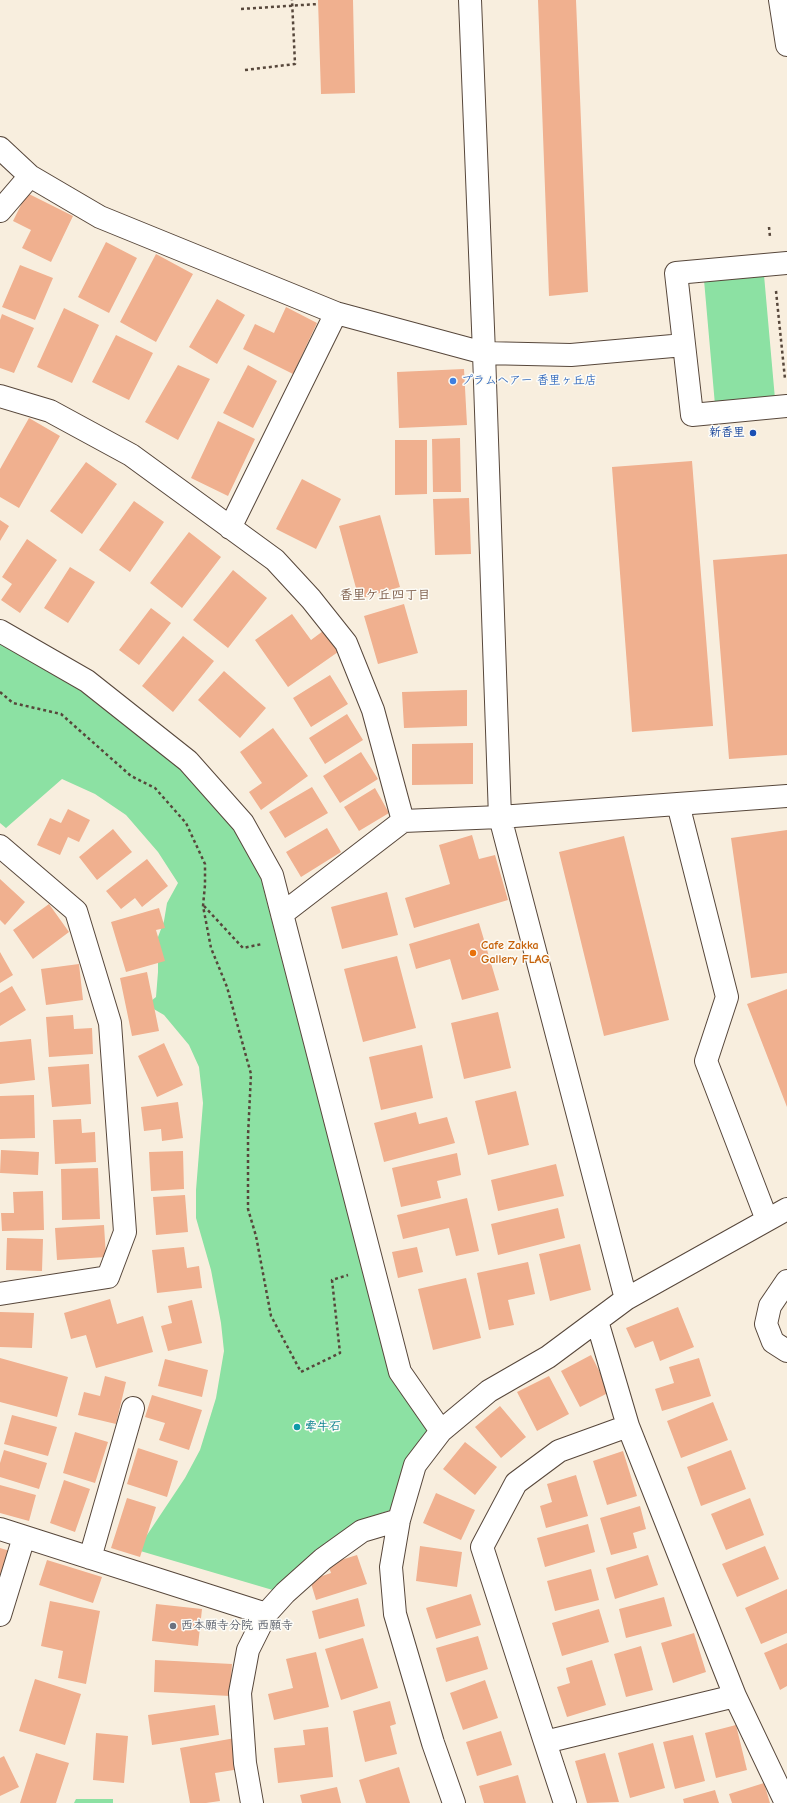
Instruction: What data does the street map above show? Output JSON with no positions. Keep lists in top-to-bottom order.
{
  "districts": ["香里ケ丘四丁目"],
  "places": [
    "プラムヘアー 香里ヶ丘店",
    "新香里",
    "Cafe Zakka Gallery FLAG",
    "牽牛石",
    "西本願寺分院 西願寺"
  ]
}
